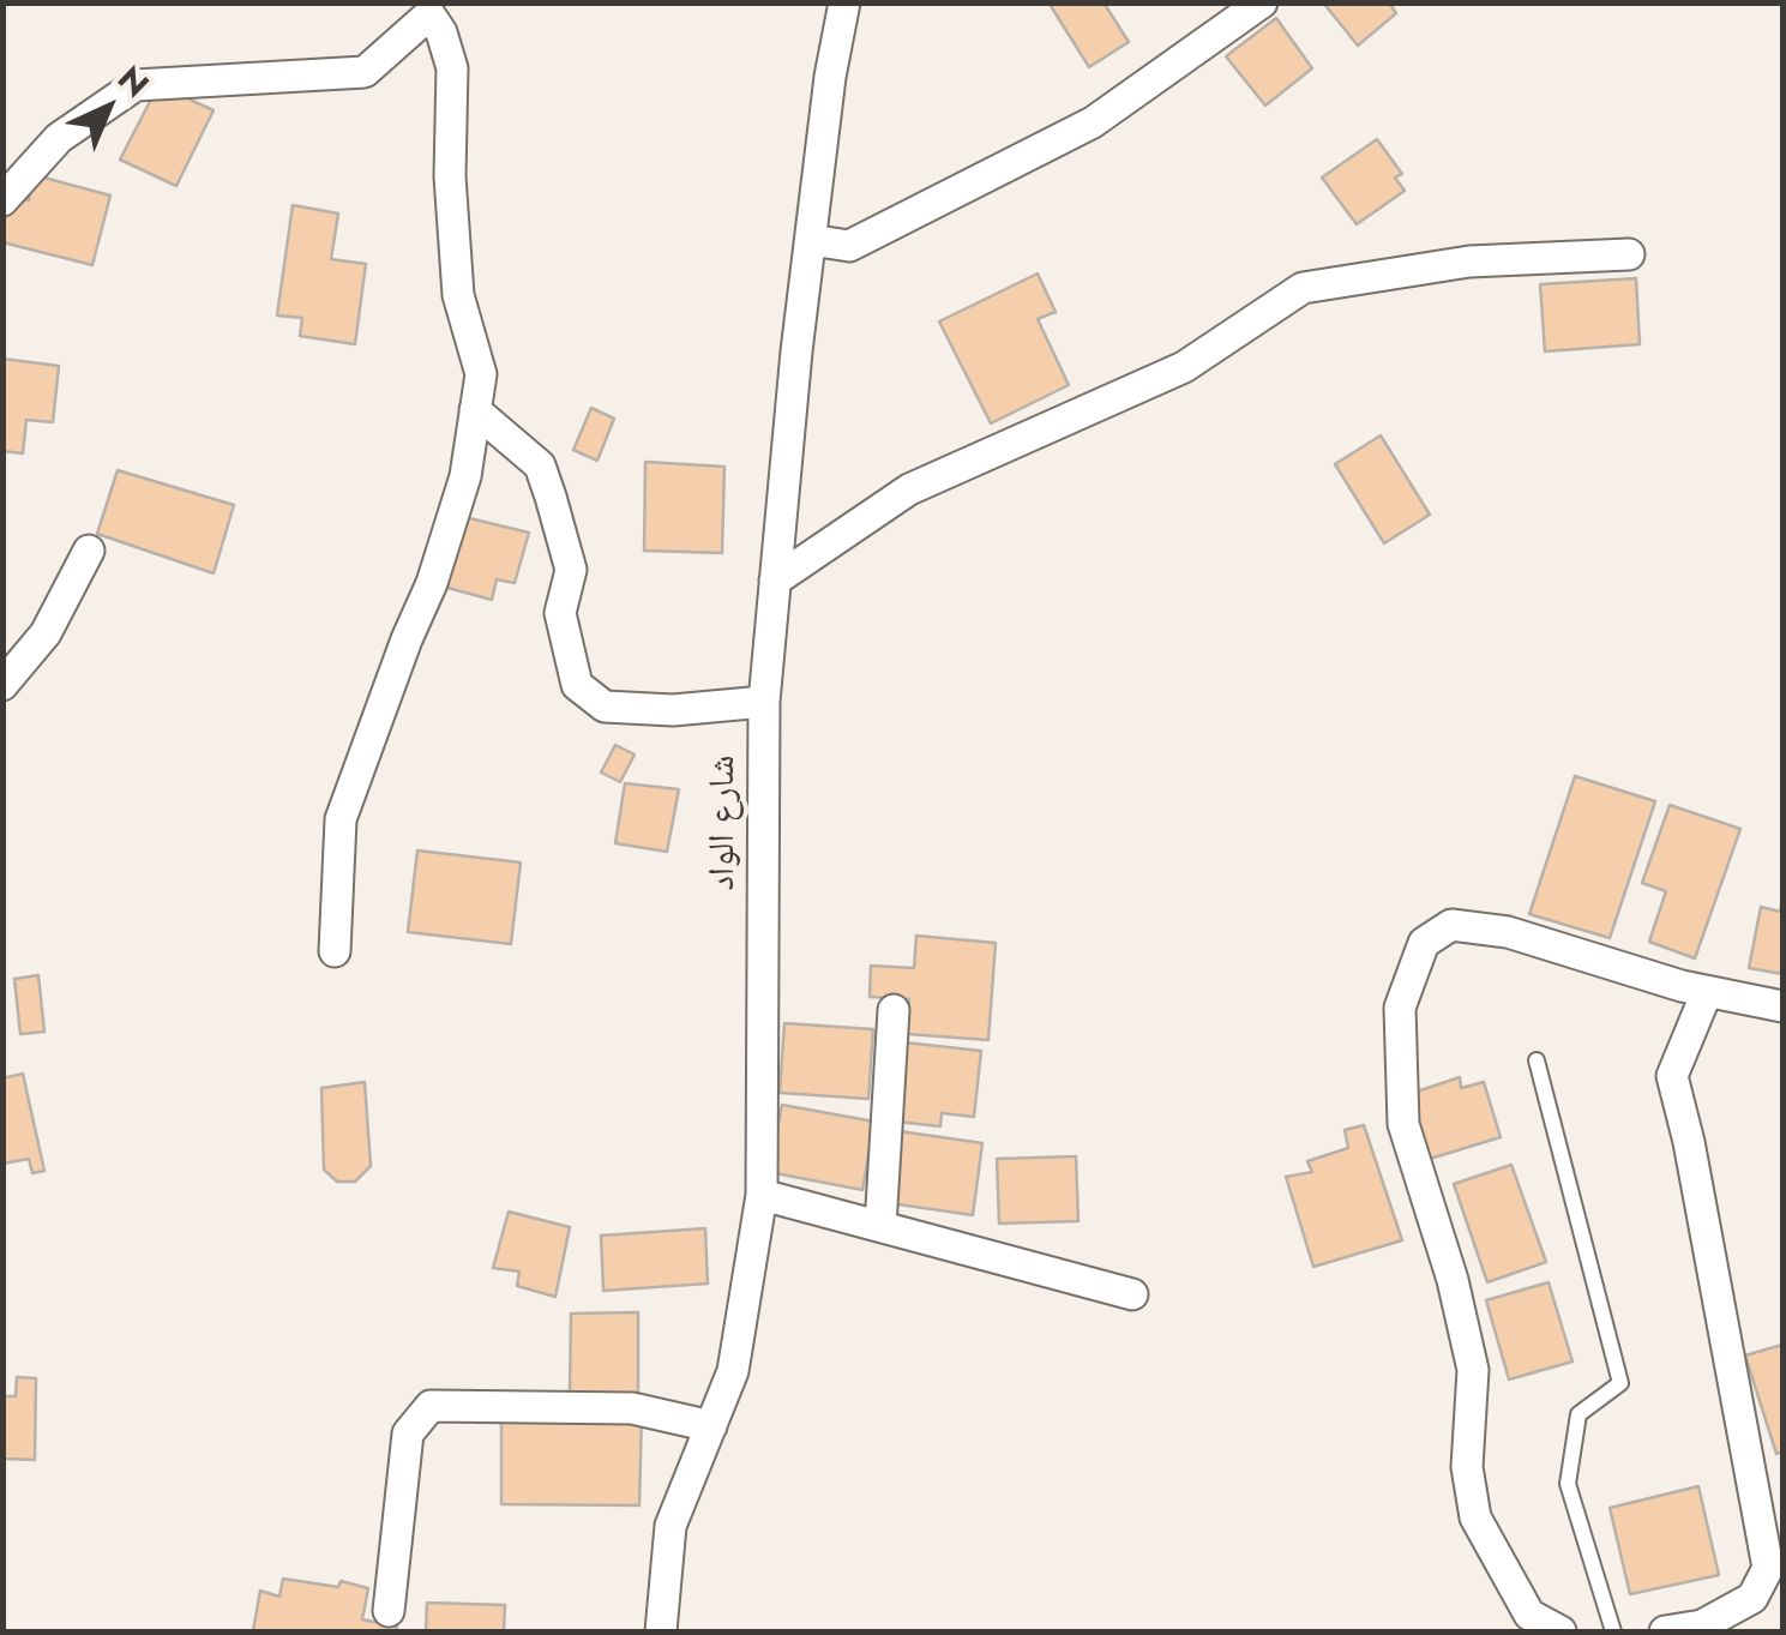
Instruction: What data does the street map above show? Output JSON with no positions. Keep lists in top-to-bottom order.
{
  "streets": {
    "street": ["شارع الواد"]
  },
  "north": "top right"
}
